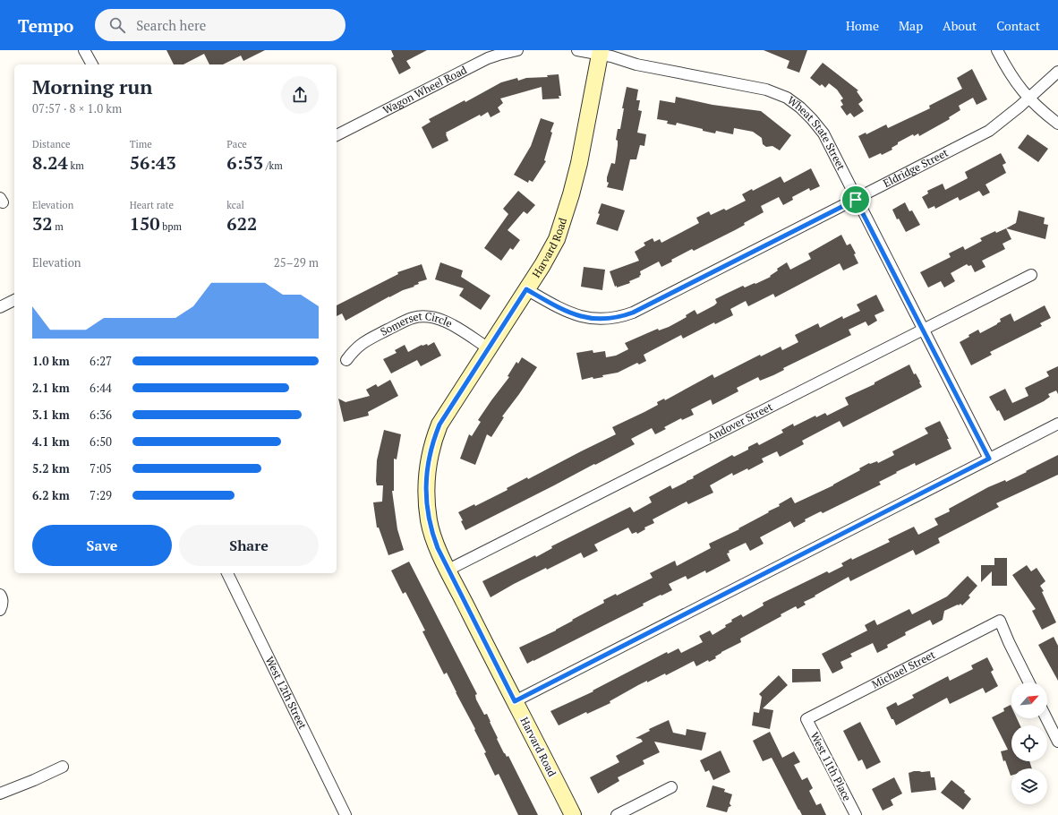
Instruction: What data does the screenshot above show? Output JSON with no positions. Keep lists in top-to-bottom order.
{
  "streets": {
    "street": [
      "Wagon Wheel Road",
      "Wheat State Street",
      "Eldridge Street",
      "Harvard Road",
      "Somerset Circle",
      "Andover Street",
      "Michael Street",
      "West 12th Street",
      "West 11th Place"
    ]
  },
  "crossings": [
    ["Wheat State Street", "Eldridge Street"],
    ["Wheat State Street", "Harvard Road"],
    ["Wheat State Street", "Andover Street"],
    ["Eldridge Street", "Harvard Road"],
    ["Harvard Road", "Somerset Circle"],
    ["Harvard Road", "Andover Street"],
    ["Michael Street", "West 11th Place"]
  ],
  "north": "top right",
  "page": {
    "header": "Tempo",
    "search": "Search here",
    "nav": [
      "Home",
      "Map",
      "About",
      "Contact"
    ],
    "heading": ["Morning run", "07:57 · 8 × 1.0 km"],
    "stats": [
      ["Distance", "8.24 km"],
      ["Time", "56:43"],
      ["Pace", "6:53 /km"],
      ["Elevation", "32 m"],
      ["Heart rate", "150 bpm"],
      ["kcal", "622"]
    ],
    "chart": ["Elevation", "25–29 m"],
    "list": [
      {
        "name": "1.0 km",
        "note": "6:27"
      },
      {
        "name": "2.1 km",
        "note": "6:44"
      },
      {
        "name": "3.1 km",
        "note": "6:36"
      },
      {
        "name": "4.1 km",
        "note": "6:50"
      },
      {
        "name": "5.2 km",
        "note": "7:05"
      },
      {
        "name": "6.2 km",
        "note": "7:29"
      }
    ],
    "buttons": ["Save", "Share"]
  }
}
